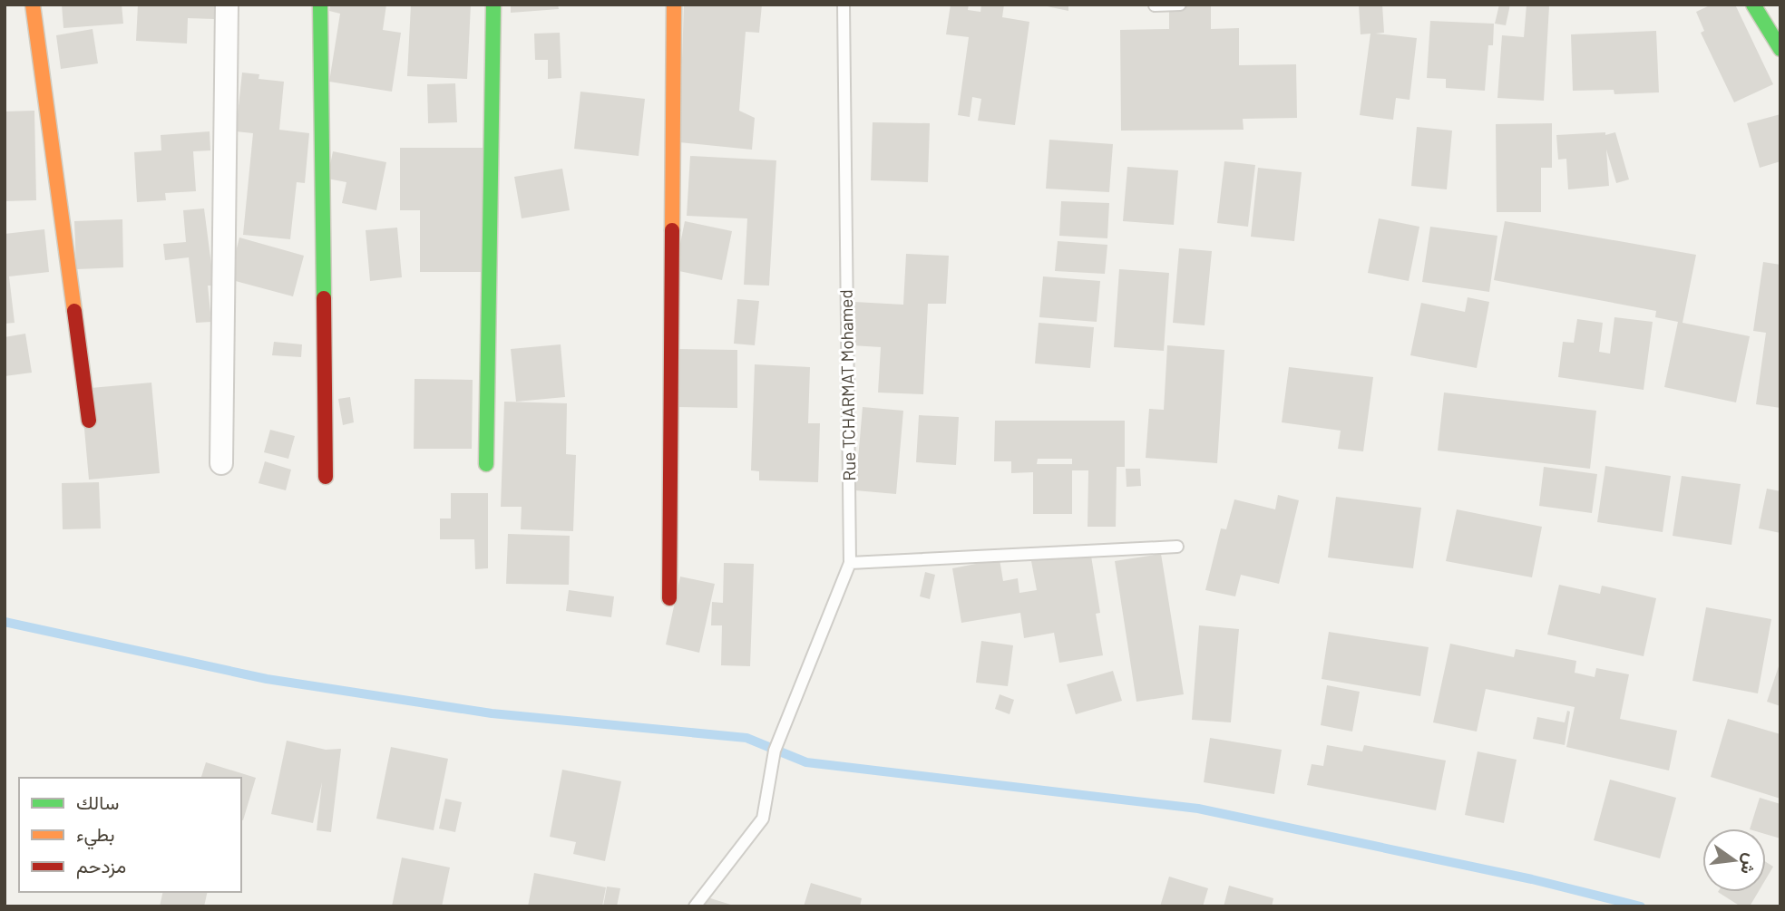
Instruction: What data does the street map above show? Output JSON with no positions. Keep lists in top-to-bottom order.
{
  "streets": {
    "lane": ["Rue TCHARMAT Mohamed"]
  },
  "legend": ["سالك", "بطيء", "مزدحم"],
  "north": "right"
}
